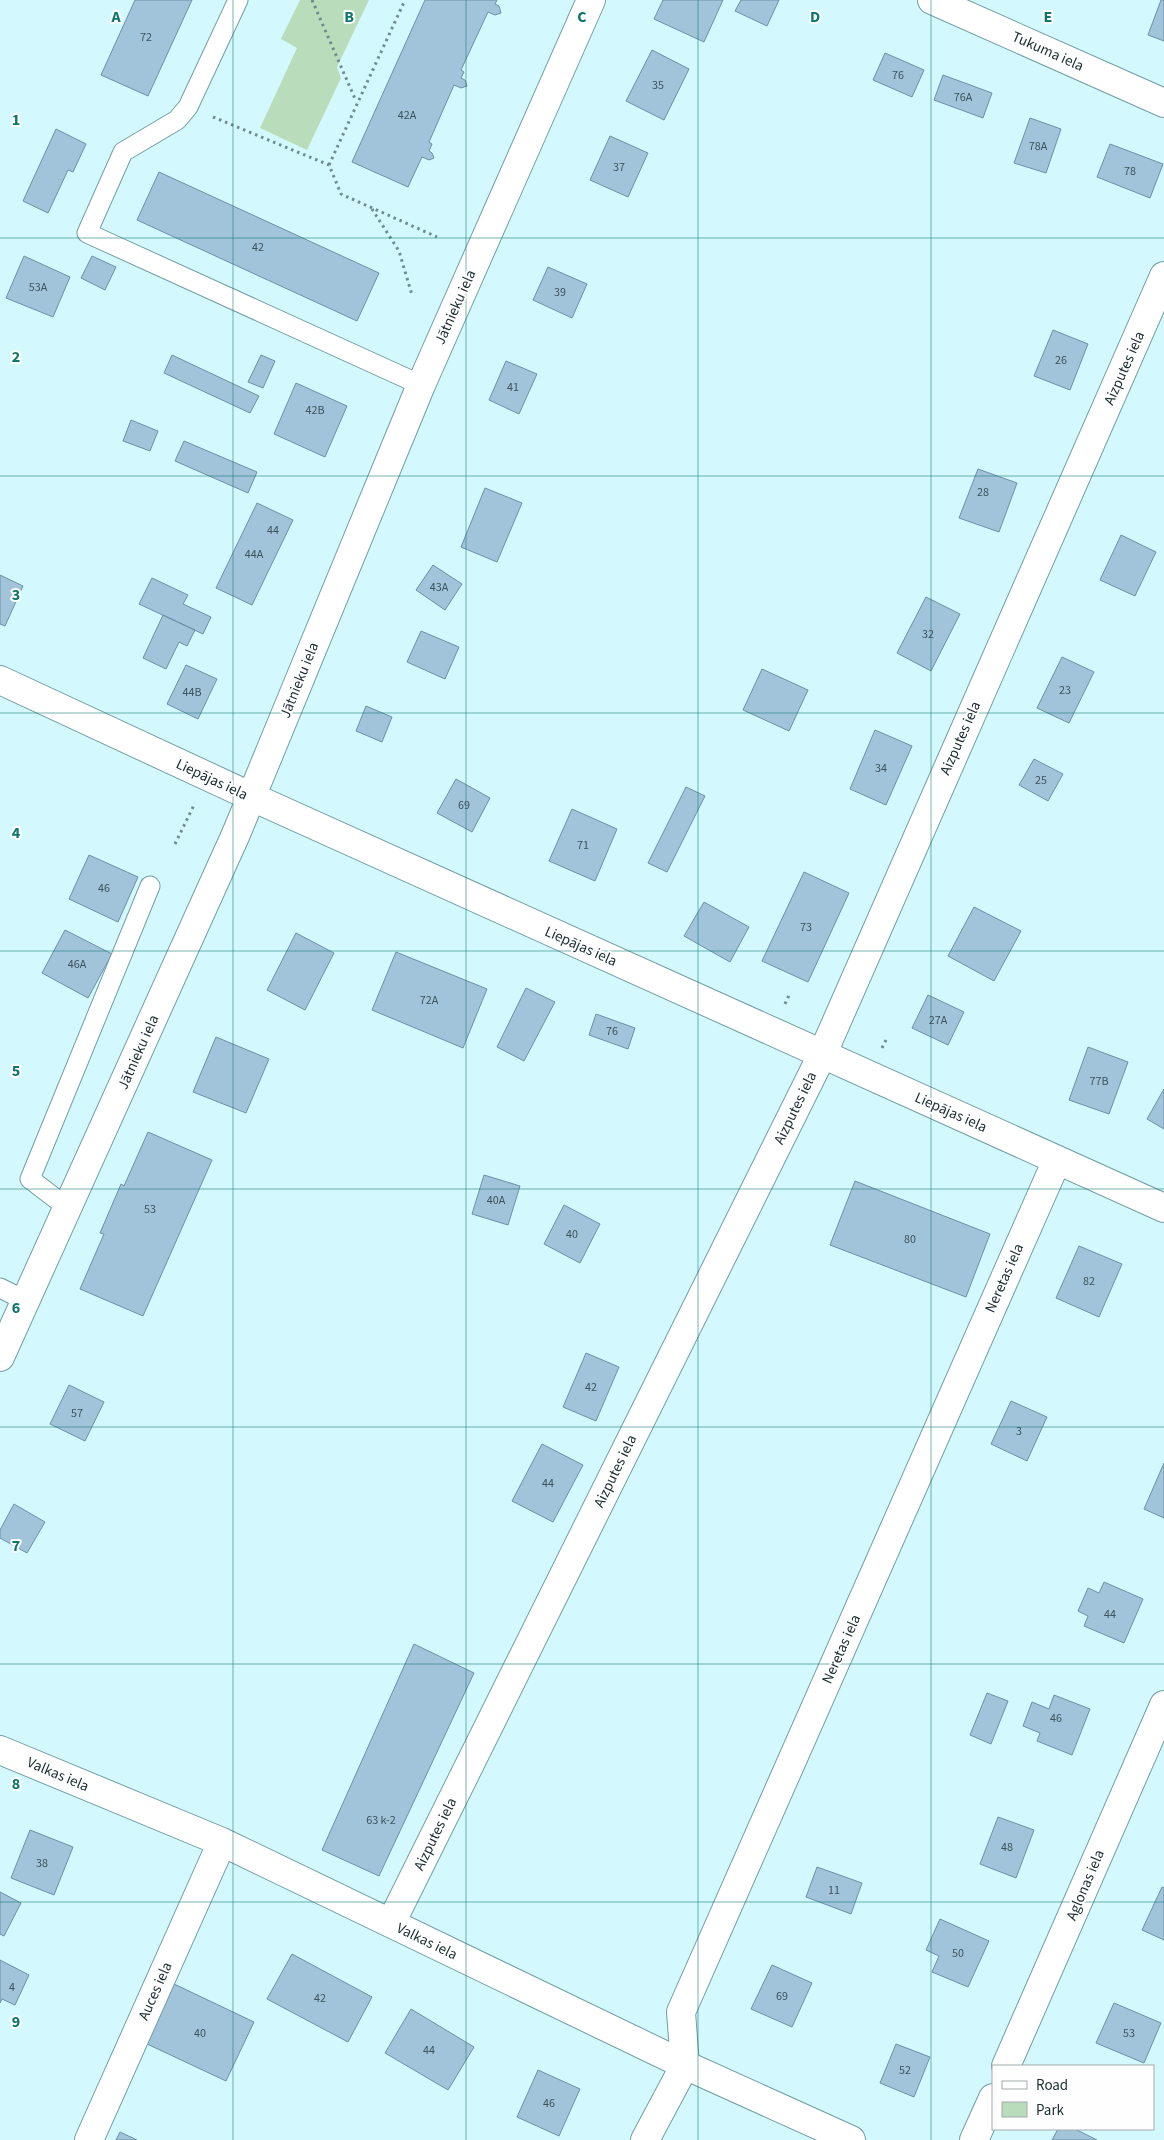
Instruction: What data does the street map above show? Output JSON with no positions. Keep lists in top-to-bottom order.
{
  "streets": {
    "street": [
      "Tukuma iela",
      "Jātnieku iela",
      "Aizputes iela",
      "Liepājas iela",
      "Neretas iela",
      "Valkas iela",
      "Aglonas iela",
      "Auces iela"
    ]
  },
  "crossings": [
    ["Jātnieku iela", "Liepājas iela"],
    ["Aizputes iela", "Liepājas iela"],
    ["Aizputes iela", "Valkas iela"],
    ["Liepājas iela", "Neretas iela"],
    ["Neretas iela", "Valkas iela"],
    ["Valkas iela", "Auces iela"]
  ],
  "house_numbers": [
    "72",
    "76",
    "35",
    "76A",
    "42A",
    "78A",
    "37",
    "78",
    "42",
    "53A",
    "39",
    "26",
    "41",
    "42B",
    "28",
    "44",
    "44A",
    "43A",
    "32",
    "23",
    "44B",
    "34",
    "25",
    "69",
    "71",
    "46",
    "73",
    "46A",
    "72A",
    "27A",
    "76",
    "77B",
    "40A",
    "53",
    "40",
    "80",
    "82",
    "42",
    "57",
    "3",
    "44",
    "44",
    "46",
    "63 k-2",
    "48",
    "38",
    "11",
    "50",
    "4",
    "69",
    "42",
    "40",
    "53",
    "44",
    "52",
    "46"
  ],
  "legend": ["Road", "Park"],
  "grid": {
    "columns": [
      "A",
      "B",
      "C",
      "D",
      "E"
    ],
    "rows": [
      "1",
      "2",
      "3",
      "4",
      "5",
      "6",
      "7",
      "8",
      "9"
    ]
  }
}
